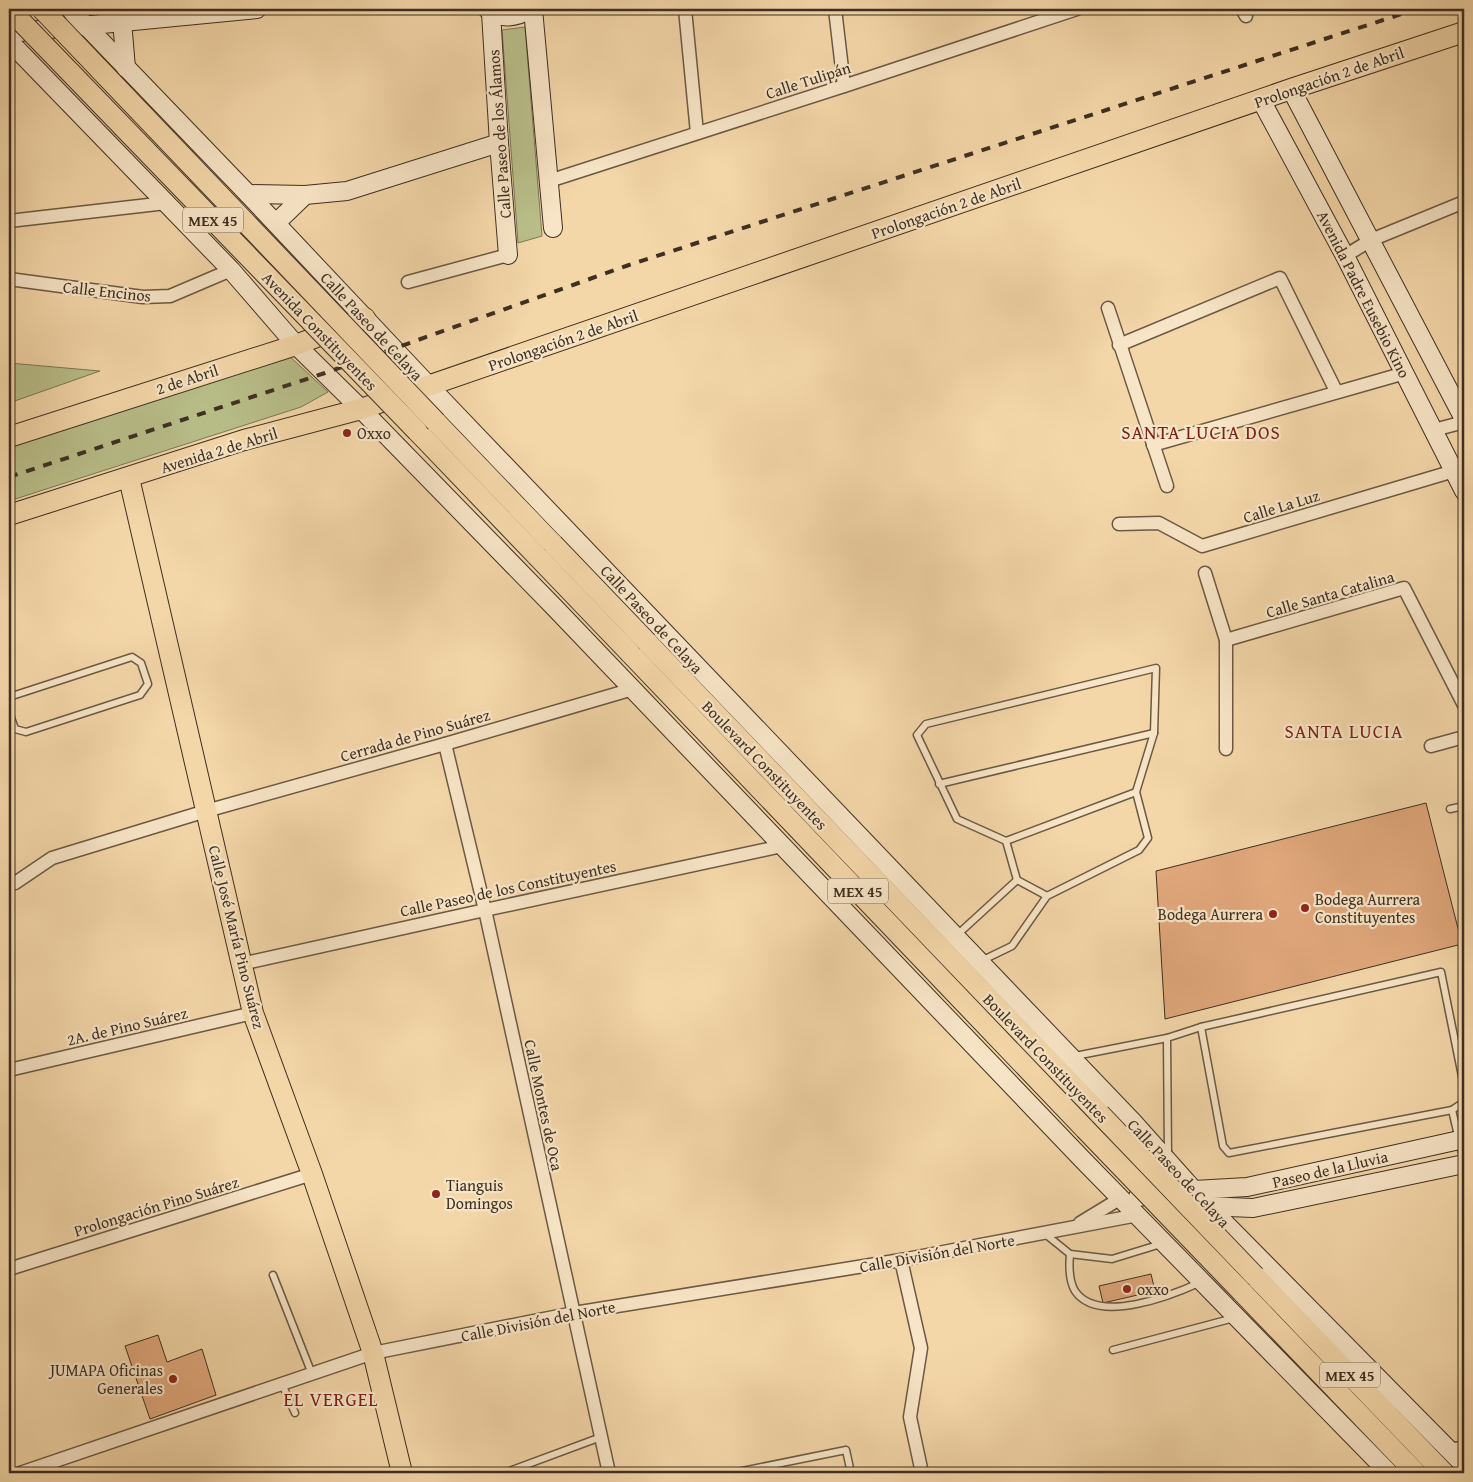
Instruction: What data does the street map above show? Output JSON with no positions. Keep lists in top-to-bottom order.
{
  "streets": {
    "main road": [
      "Prolongación 2 de Abril",
      "Calle Paseo de los Álamos",
      "MEX 45",
      "Avenida Padre Eusebio Kino",
      "Calle Paseo de Celaya",
      "Avenida Constituyentes",
      "2 de Abril",
      "Avenida 2 de Abril",
      "Boulevard Constituyentes",
      "Calle José María Pino Suárez",
      "Paseo de la Lluvia",
      "Calle División del Norte"
    ],
    "street": [
      "Calle Tulipán",
      "Calle Encinos",
      "Calle La Luz",
      "Calle Santa Catalina",
      "Cerrada de Pino Suárez",
      "Calle Paseo de los Constituyentes",
      "2A. de Pino Suárez",
      "Calle Montes de Oca",
      "Prolongación Pino Suárez"
    ]
  },
  "crossings": [
    ["Prolongación 2 de Abril", "Avenida Padre Eusebio Kino"],
    ["Prolongación 2 de Abril", "Calle Paseo de Celaya"],
    ["Prolongación 2 de Abril", "Avenida 2 de Abril"],
    ["Avenida Padre Eusebio Kino", "Calle La Luz"],
    ["Calle Paseo de Celaya", "2 de Abril"],
    ["Calle Paseo de Celaya", "Avenida 2 de Abril"],
    ["Calle Paseo de Celaya", "Paseo de la Lluvia"],
    ["Calle Paseo de Celaya", "Calle División del Norte"],
    ["Avenida Constituyentes", "Boulevard Constituyentes"],
    ["Avenida 2 de Abril", "Calle José María Pino Suárez"],
    ["Cerrada de Pino Suárez", "Calle José María Pino Suárez"],
    ["Cerrada de Pino Suárez", "Calle Montes de Oca"],
    ["Calle Paseo de los Constituyentes", "Calle José María Pino Suárez"],
    ["Calle Paseo de los Constituyentes", "Calle Montes de Oca"],
    ["Calle José María Pino Suárez", "2A. de Pino Suárez"],
    ["Calle José María Pino Suárez", "Prolongación Pino Suárez"],
    ["Calle José María Pino Suárez", "Calle División del Norte"],
    ["Calle Montes de Oca", "Calle División del Norte"],
    ["Paseo de la Lluvia", "Calle División del Norte"]
  ],
  "districts": ["SANTA LUCIA DOS", "SANTA LUCIA", "EL VERGEL"],
  "places": [
    "Oxxo",
    "Bodega Aurrera Constituyentes",
    "Bodega Aurrera",
    "Tianguis Domingos",
    "oxxo",
    "JUMAPA Oficinas Generales"
  ]
}
